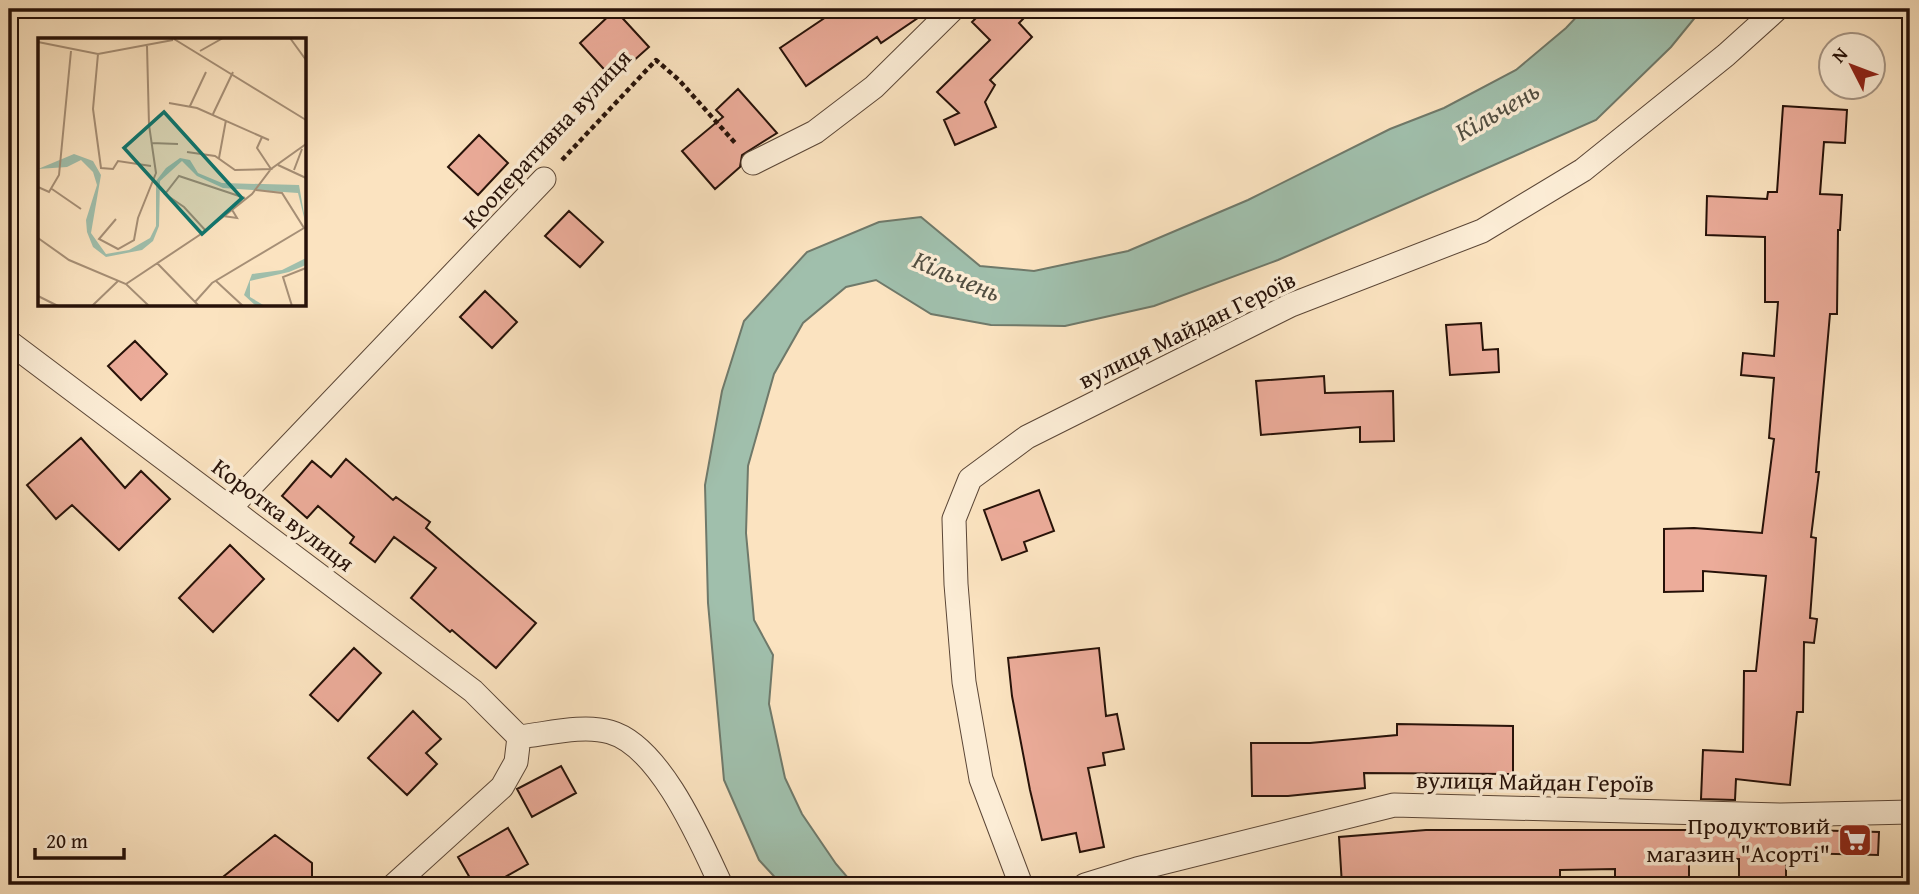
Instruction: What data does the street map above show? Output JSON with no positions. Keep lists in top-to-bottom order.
{
  "streets": {
    "street": ["Кооперативна вулиця", "вулиця Майдан Героїв", "Коротка вулиця"]
  },
  "crossings": [
    ["Кооперативна вулиця", "Коротка вулиця"]
  ],
  "water": ["Кільчень"],
  "places": {
    "supermarket": ["Продуктовий магазин \"Асорті\""]
  },
  "scale_bar": "20 m",
  "north": "top left"
}
